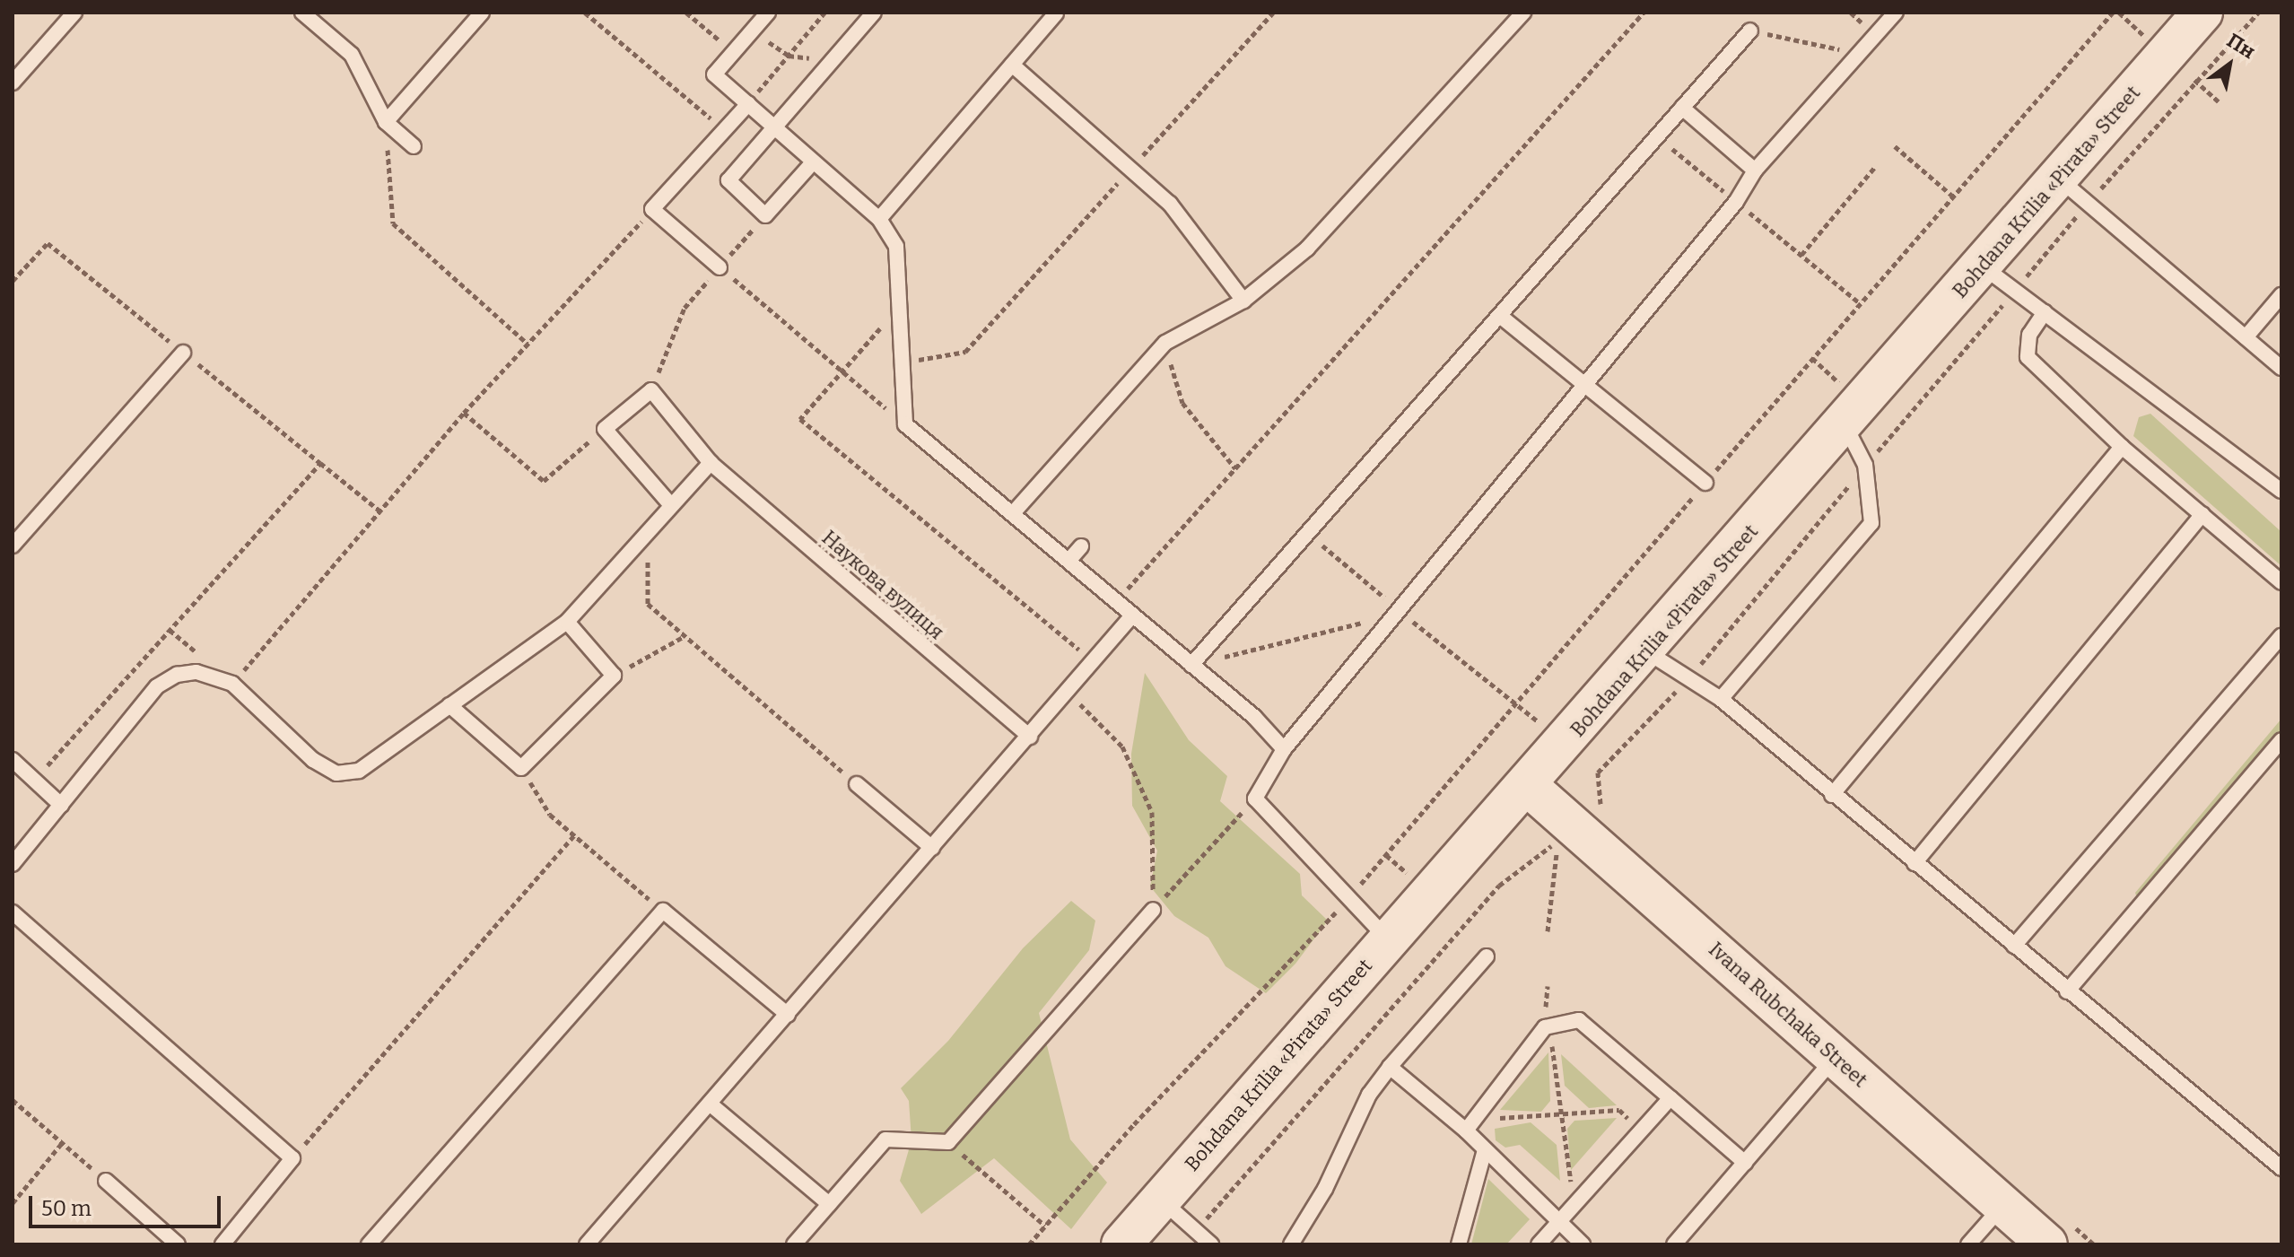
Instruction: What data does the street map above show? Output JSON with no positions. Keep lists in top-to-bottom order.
{
  "streets": {
    "street": ["Bohdana Krilia «Pirata» Street", "Ivana Rubchaka Street"],
    "lane": ["Наукова вулиця"]
  },
  "crossings": [
    ["Bohdana Krilia «Pirata» Street", "Ivana Rubchaka Street"]
  ],
  "scale_bar": "50 m",
  "north": "top right"
}
